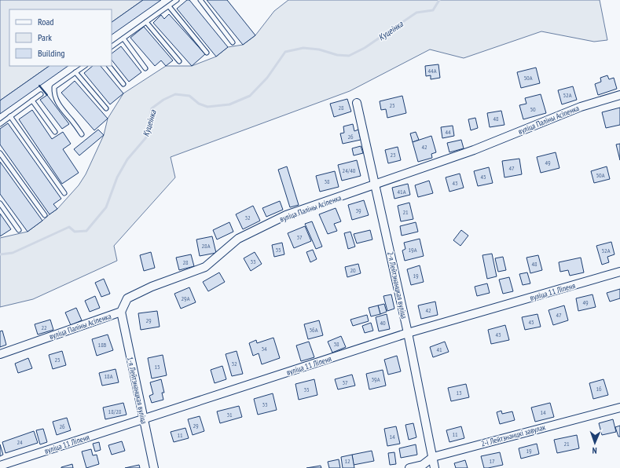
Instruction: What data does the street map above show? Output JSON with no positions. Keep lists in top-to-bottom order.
{
  "streets": {
    "street": [
      "вуліца Паліны Асіпенка",
      "2-я Лейтэнанцкая вуліца",
      "вуліца 11 Ліпеня",
      "1-я Лейтэнанцкая вуліца",
      "2-і Лейтэнанцкі завулак"
    ]
  },
  "crossings": [
    ["вуліца Паліны Асіпенка", "2-я Лейтэнанцкая вуліца"],
    ["вуліца Паліны Асіпенка", "1-я Лейтэнанцкая вуліца"],
    ["2-я Лейтэнанцкая вуліца", "вуліца 11 Ліпеня"],
    ["2-я Лейтэнанцкая вуліца", "2-і Лейтэнанцкі завулак"],
    ["вуліца 11 Ліпеня", "1-я Лейтэнанцкая вуліца"]
  ],
  "water": ["Куцеінка"],
  "house_numbers": [
    "44А",
    "50А",
    "52А",
    "25",
    "28",
    "50",
    "48",
    "44",
    "26",
    "42",
    "23",
    "49",
    "47",
    "24/40",
    "50А",
    "45",
    "38",
    "43",
    "41А",
    "39",
    "21",
    "32",
    "37",
    "28А",
    "35",
    "19А",
    "52А",
    "33",
    "28",
    "48",
    "20",
    "19",
    "29А",
    "49",
    "42",
    "47",
    "29",
    "45",
    "40",
    "22",
    "36А",
    "43",
    "38",
    "18Б",
    "34",
    "41",
    "25",
    "32",
    "15",
    "18А",
    "39А",
    "37",
    "16",
    "35",
    "13",
    "33",
    "18/28",
    "14",
    "31",
    "29",
    "26",
    "11",
    "11",
    "14",
    "24",
    "21",
    "19",
    "12",
    "17"
  ],
  "legend": ["Road", "Park", "Building"],
  "north": "bottom"
}
